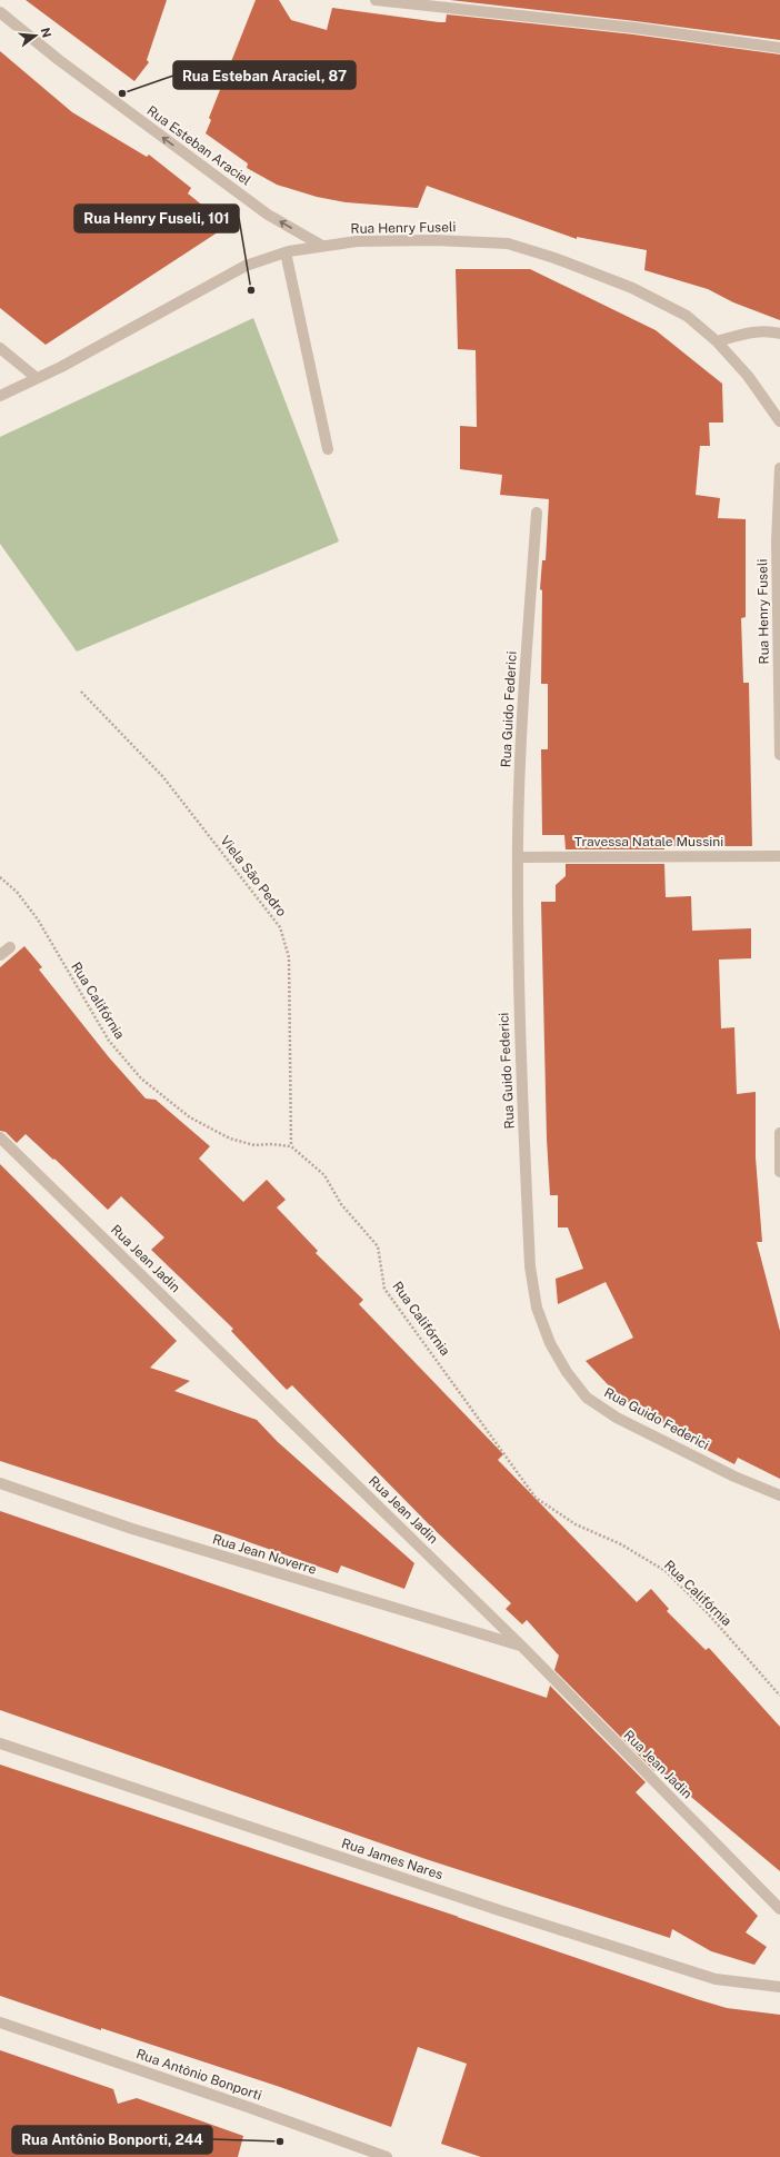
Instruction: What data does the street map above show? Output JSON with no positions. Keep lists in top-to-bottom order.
{
  "streets": {
    "street": [
      "Rua Esteban Araciel",
      "Rua Henry Fuseli",
      "Rua Guido Federici",
      "Travessa Natale Mussini",
      "Rua Jean Jadin",
      "Rua Jean Noverre",
      "Rua James Nares",
      "Rua Antônio Bonporti"
    ],
    "path": ["Viela São Pedro", "Rua Califórnia"]
  },
  "crossings": [
    ["Rua Esteban Araciel", "Rua Henry Fuseli"],
    ["Rua Guido Federici", "Travessa Natale Mussini"],
    ["Viela São Pedro", "Rua Califórnia"],
    ["Rua Jean Jadin", "Rua Jean Noverre"]
  ],
  "one_way": ["Rua Esteban Araciel"],
  "places": ["Rua Esteban Araciel, 87", "Rua Henry Fuseli, 101", "Rua Antônio Bonporti, 244"],
  "north": "right"
}
